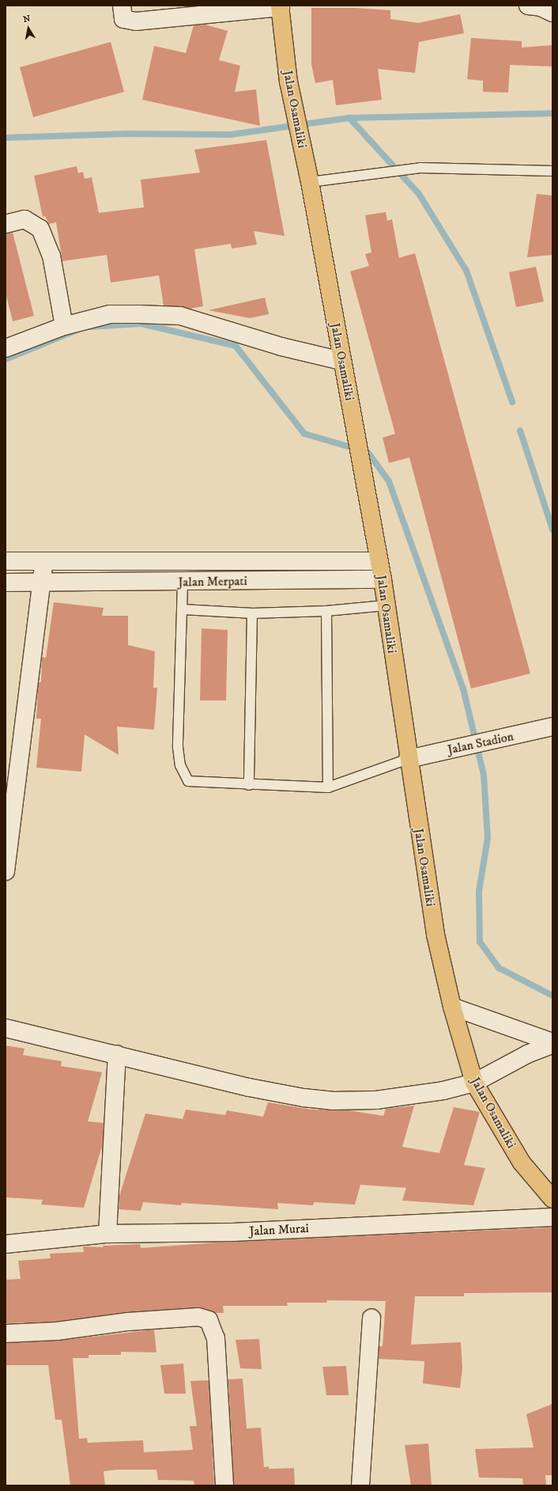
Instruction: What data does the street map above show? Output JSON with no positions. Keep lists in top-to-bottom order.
{
  "streets": {
    "main road": ["Jalan Osamaliki"],
    "street": ["Jalan Merpati", "Jalan Stadion", "Jalan Murai"]
  },
  "crossings": [
    ["Jalan Osamaliki", "Jalan Merpati"],
    ["Jalan Osamaliki", "Jalan Stadion"]
  ],
  "north": "top"
}
